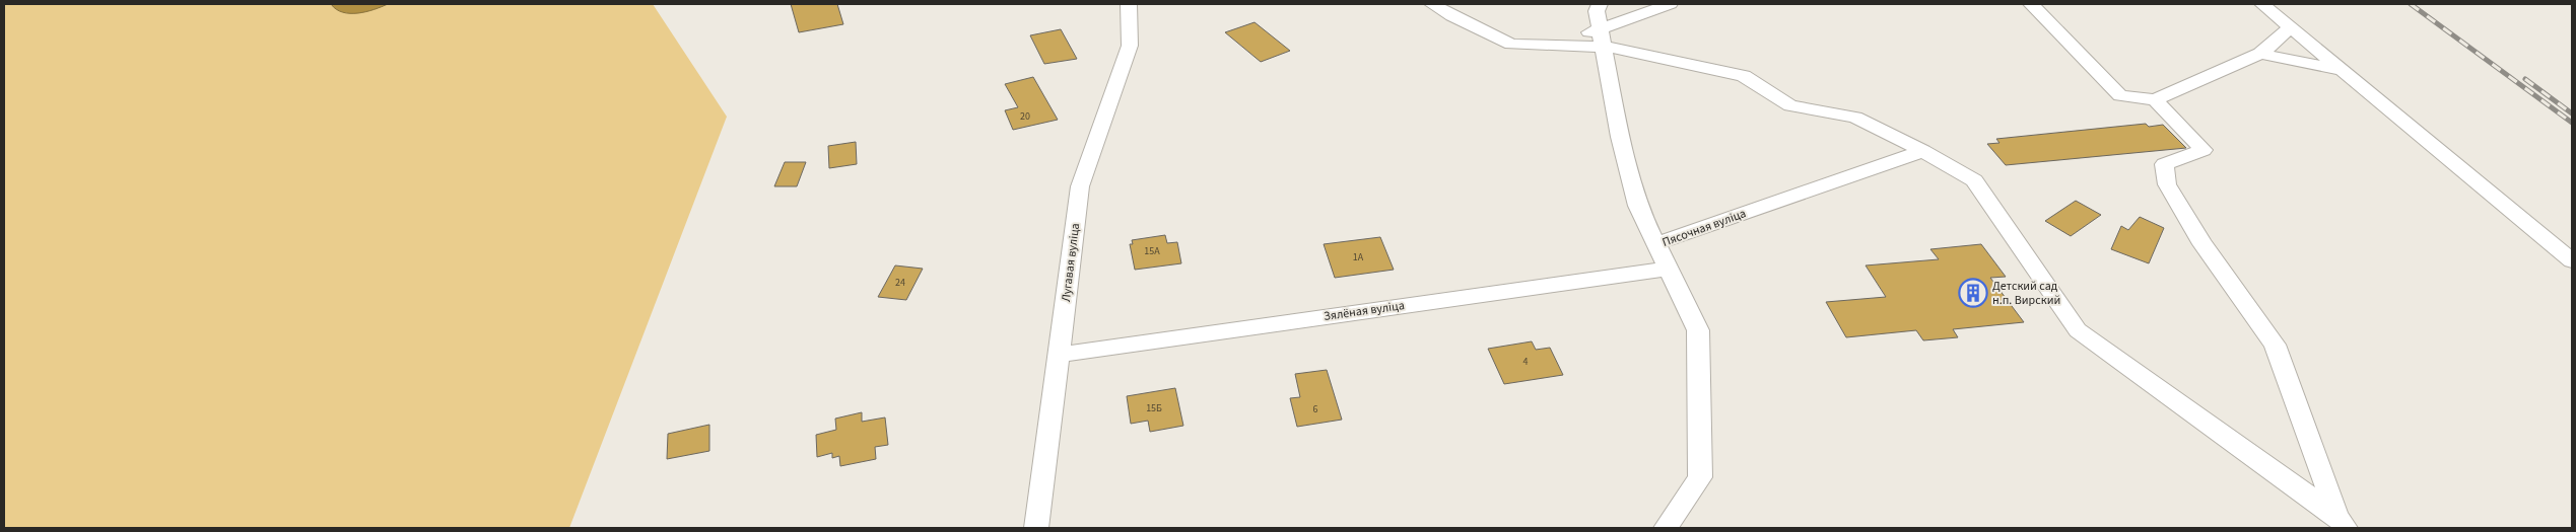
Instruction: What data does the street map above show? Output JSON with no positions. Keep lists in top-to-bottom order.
{
  "streets": {
    "street": ["Пясочная вуліца", "Лугавая вуліца", "Зялёная вуліца"]
  },
  "crossings": [
    ["Пясочная вуліца", "Зялёная вуліца"],
    ["Лугавая вуліца", "Зялёная вуліца"]
  ],
  "places": {
    "building": ["Детский сад н.п. Вирский"]
  },
  "house_numbers": [
    "20",
    "15А",
    "1А",
    "24",
    "4",
    "15Б",
    "6"
  ]
}
